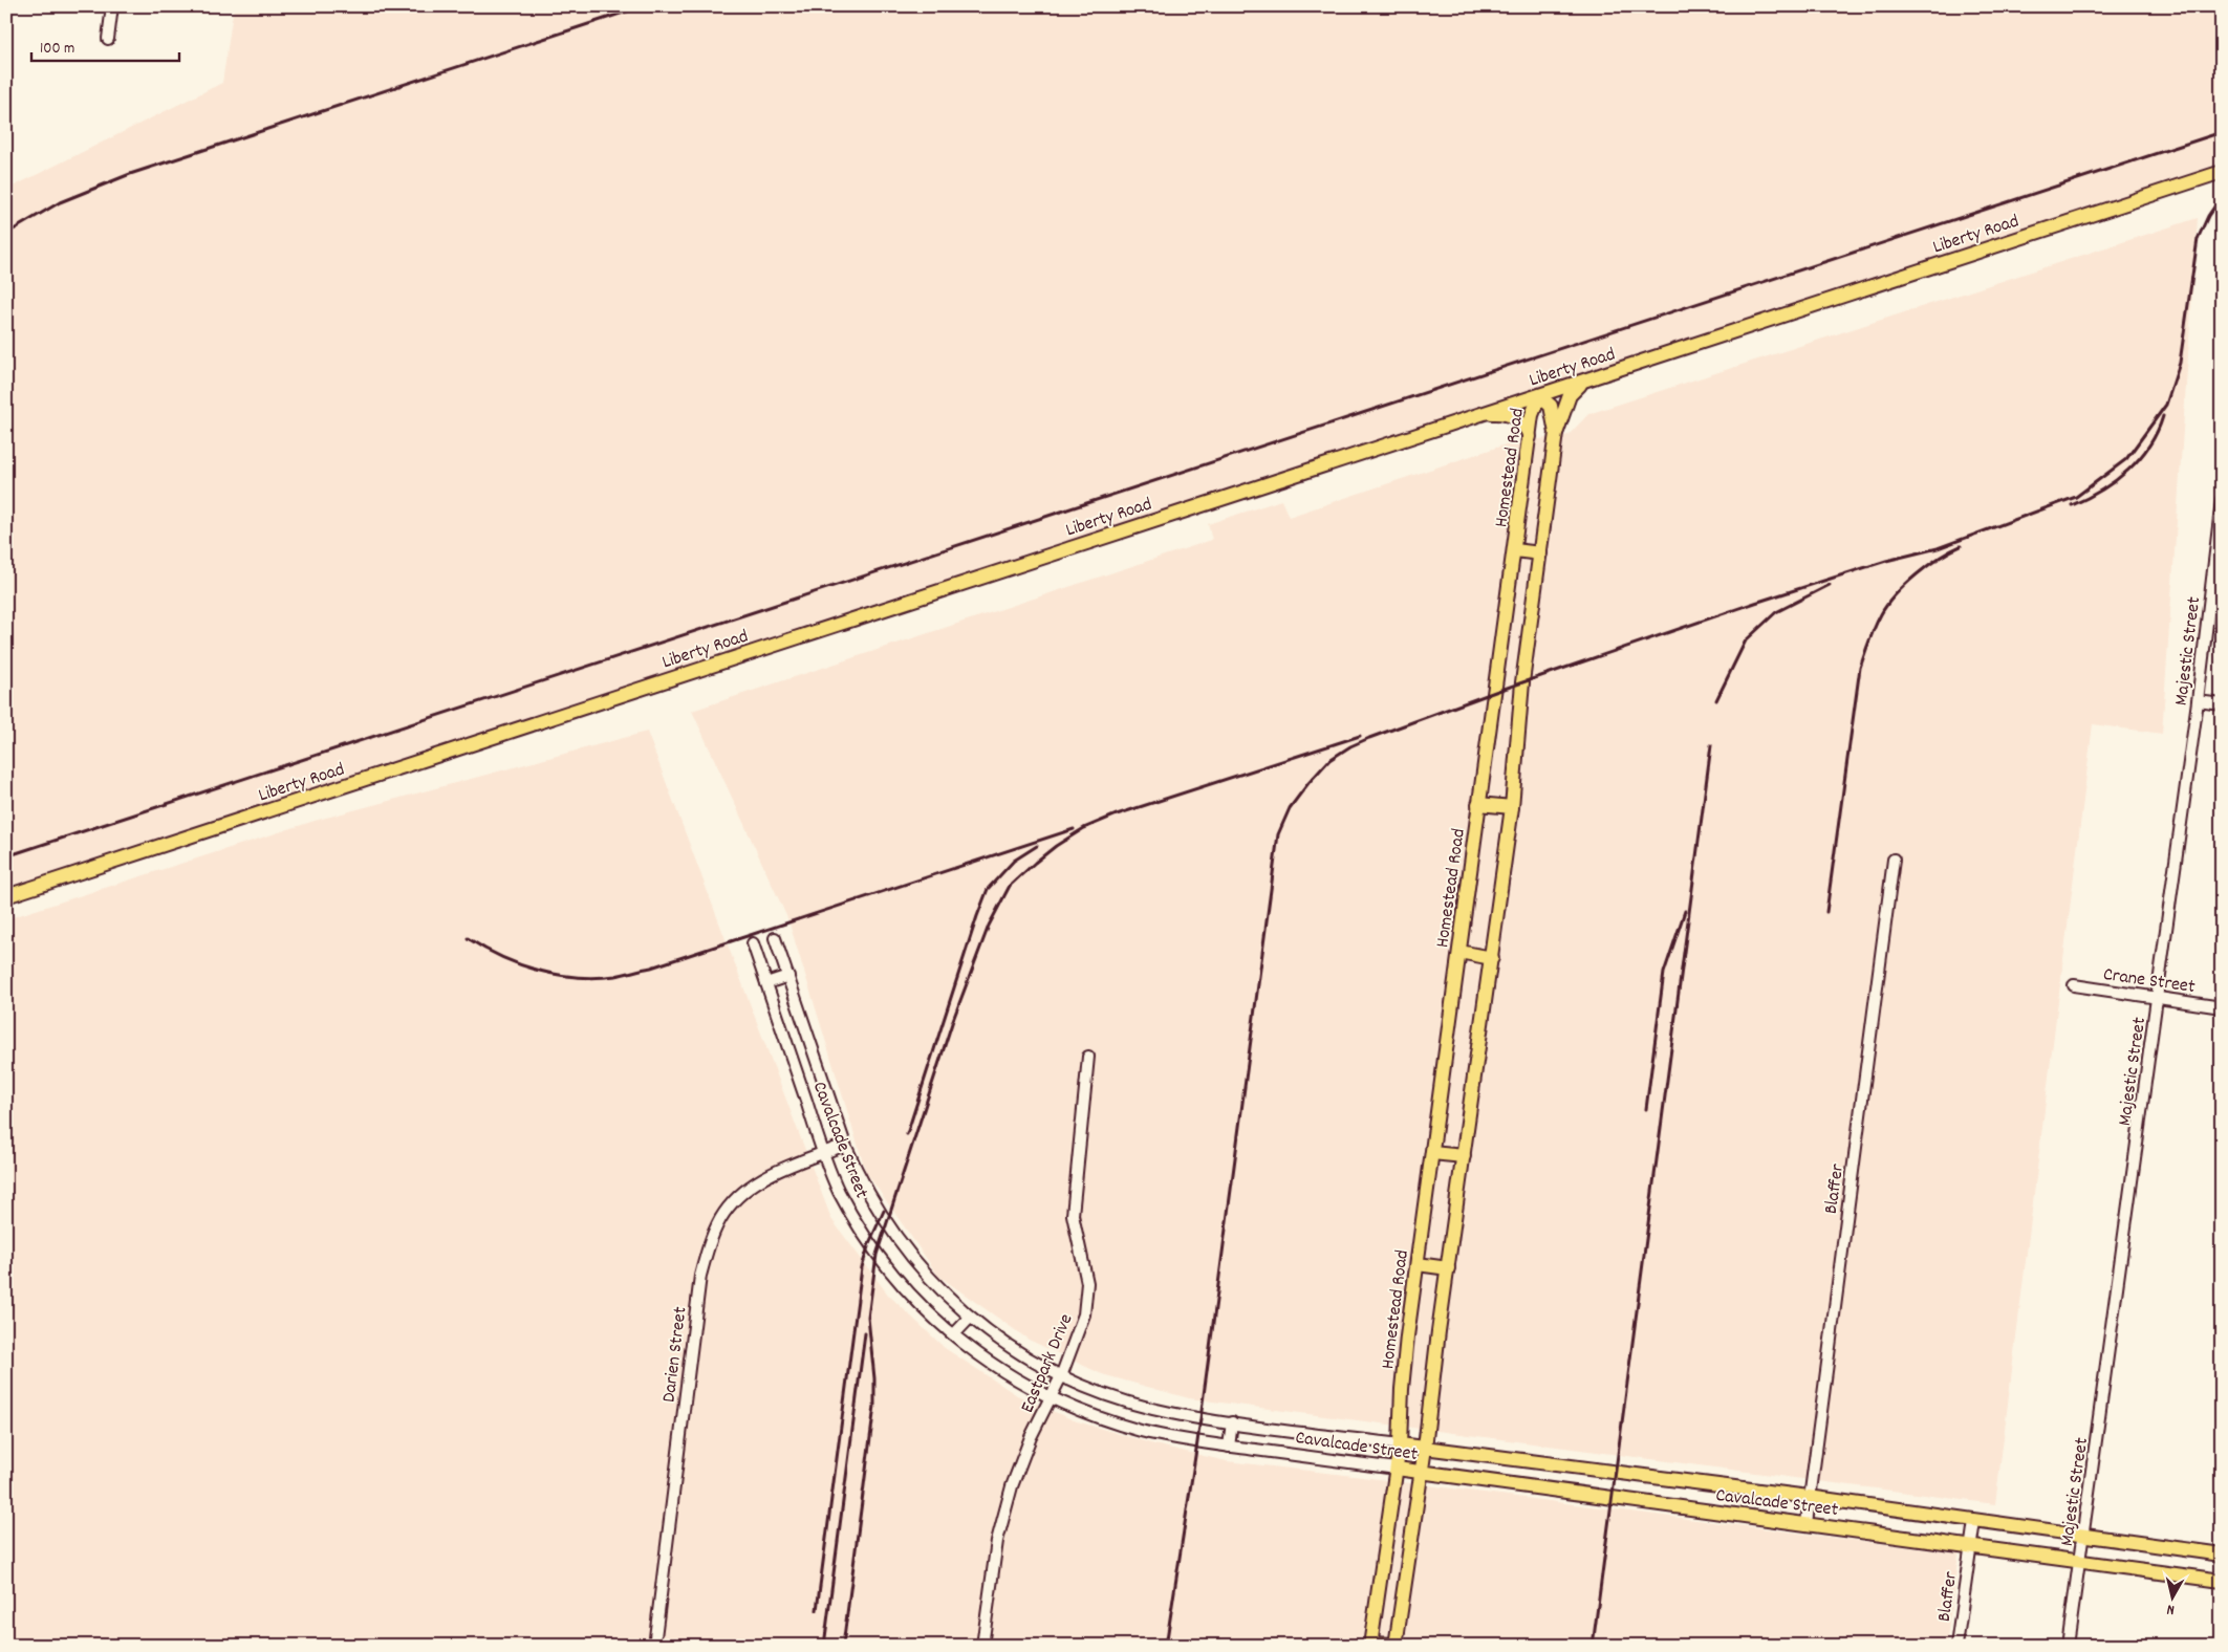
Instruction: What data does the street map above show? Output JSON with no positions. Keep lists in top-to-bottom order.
{
  "streets": {
    "main road": ["Liberty Road", "Homestead Road", "Cavalcade Street"],
    "street": [
      "Majestic Street",
      "Crane Street",
      "Blaffer",
      "Darien Street",
      "Eastpark Drive"
    ]
  },
  "crossings": [
    ["Liberty Road", "Homestead Road"],
    ["Homestead Road", "Cavalcade Street"],
    ["Majestic Street", "Crane Street"],
    ["Majestic Street", "Cavalcade Street"],
    ["Cavalcade Street", "Blaffer"],
    ["Cavalcade Street", "Darien Street"],
    ["Cavalcade Street", "Eastpark Drive"]
  ],
  "scale_bar": "100 m",
  "north": "bottom"
}
